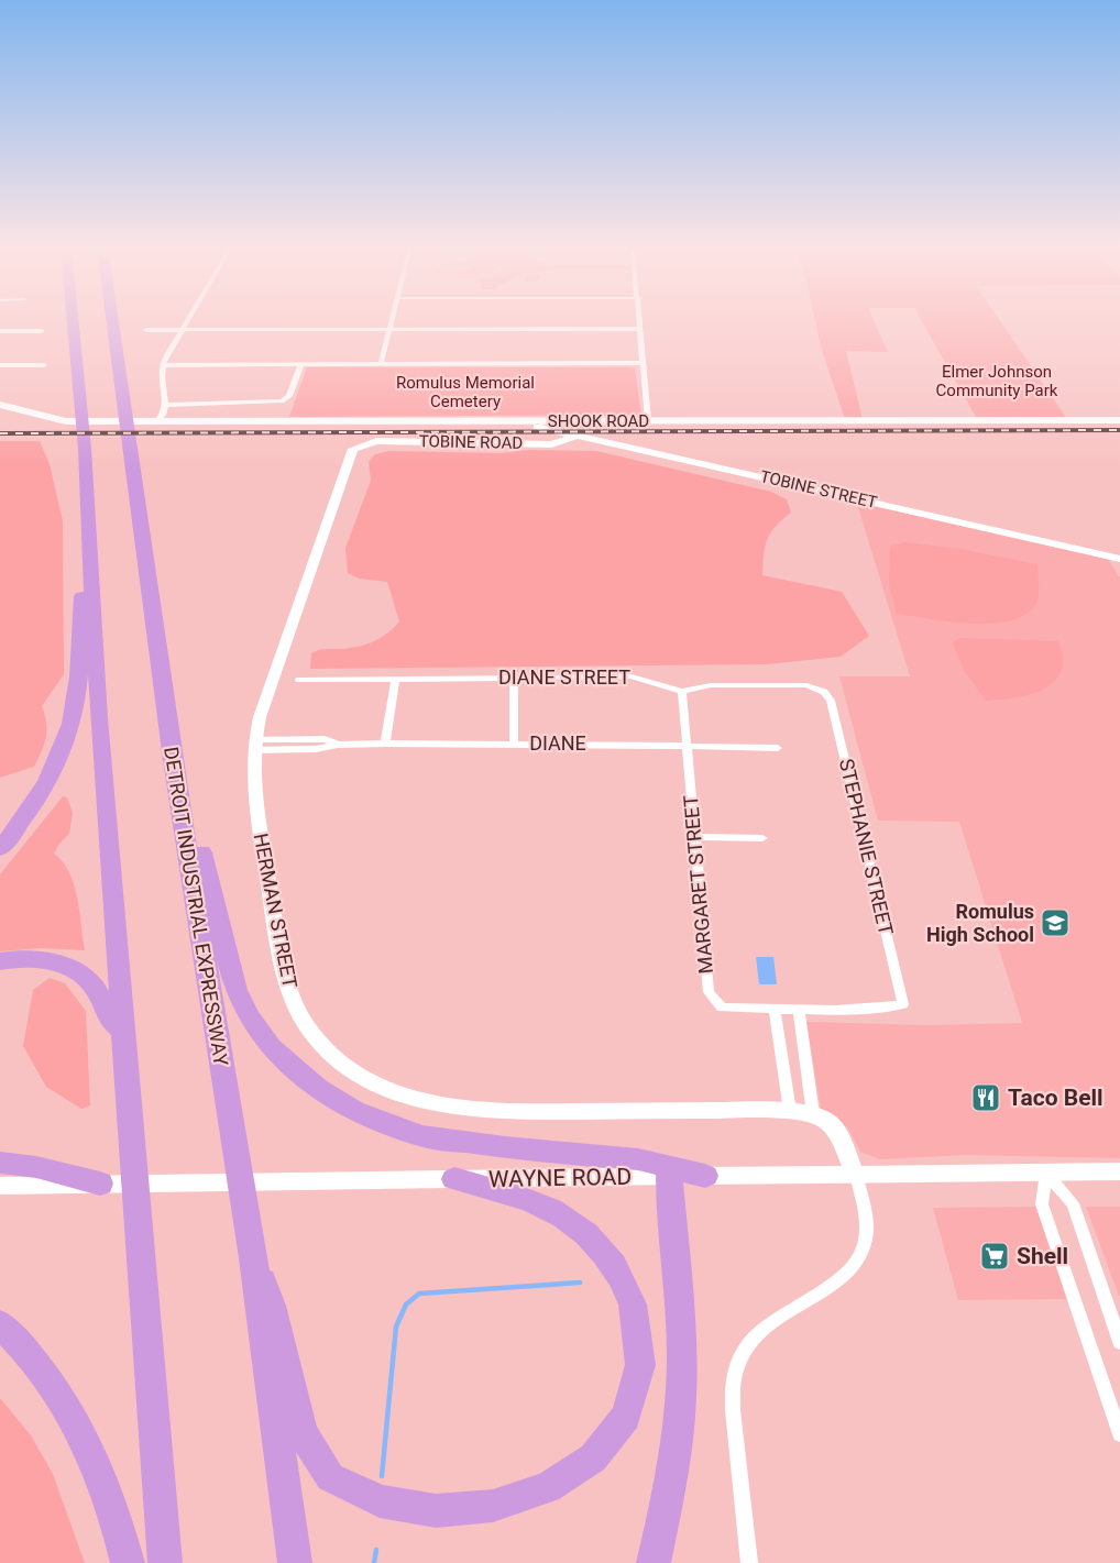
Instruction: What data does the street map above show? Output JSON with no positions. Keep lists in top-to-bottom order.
{
  "streets": {
    "highway": ["DETROIT INDUSTRIAL EXPRESSWAY"],
    "street": [
      "SHOOK ROAD",
      "TOBINE ROAD",
      "TOBINE STREET",
      "DIANE STREET",
      "DIANE",
      "STEPHANIE STREET",
      "MARGARET STREET",
      "HERMAN STREET",
      "WAYNE ROAD"
    ]
  },
  "crossings": [
    ["SHOOK ROAD", "TOBINE STREET"],
    ["TOBINE ROAD", "TOBINE STREET"],
    ["TOBINE ROAD", "HERMAN STREET"],
    ["DIANE STREET", "STEPHANIE STREET"],
    ["DIANE STREET", "MARGARET STREET"],
    ["DIANE", "MARGARET STREET"],
    ["DIANE", "HERMAN STREET"],
    ["STEPHANIE STREET", "MARGARET STREET"]
  ],
  "parks": ["Elmer Johnson Community Park", "Romulus Memorial Cemetery"],
  "places": {
    "school or university": ["Romulus High School"],
    "restaurant": ["Taco Bell"],
    "supermarket": ["Shell"]
  }
}
